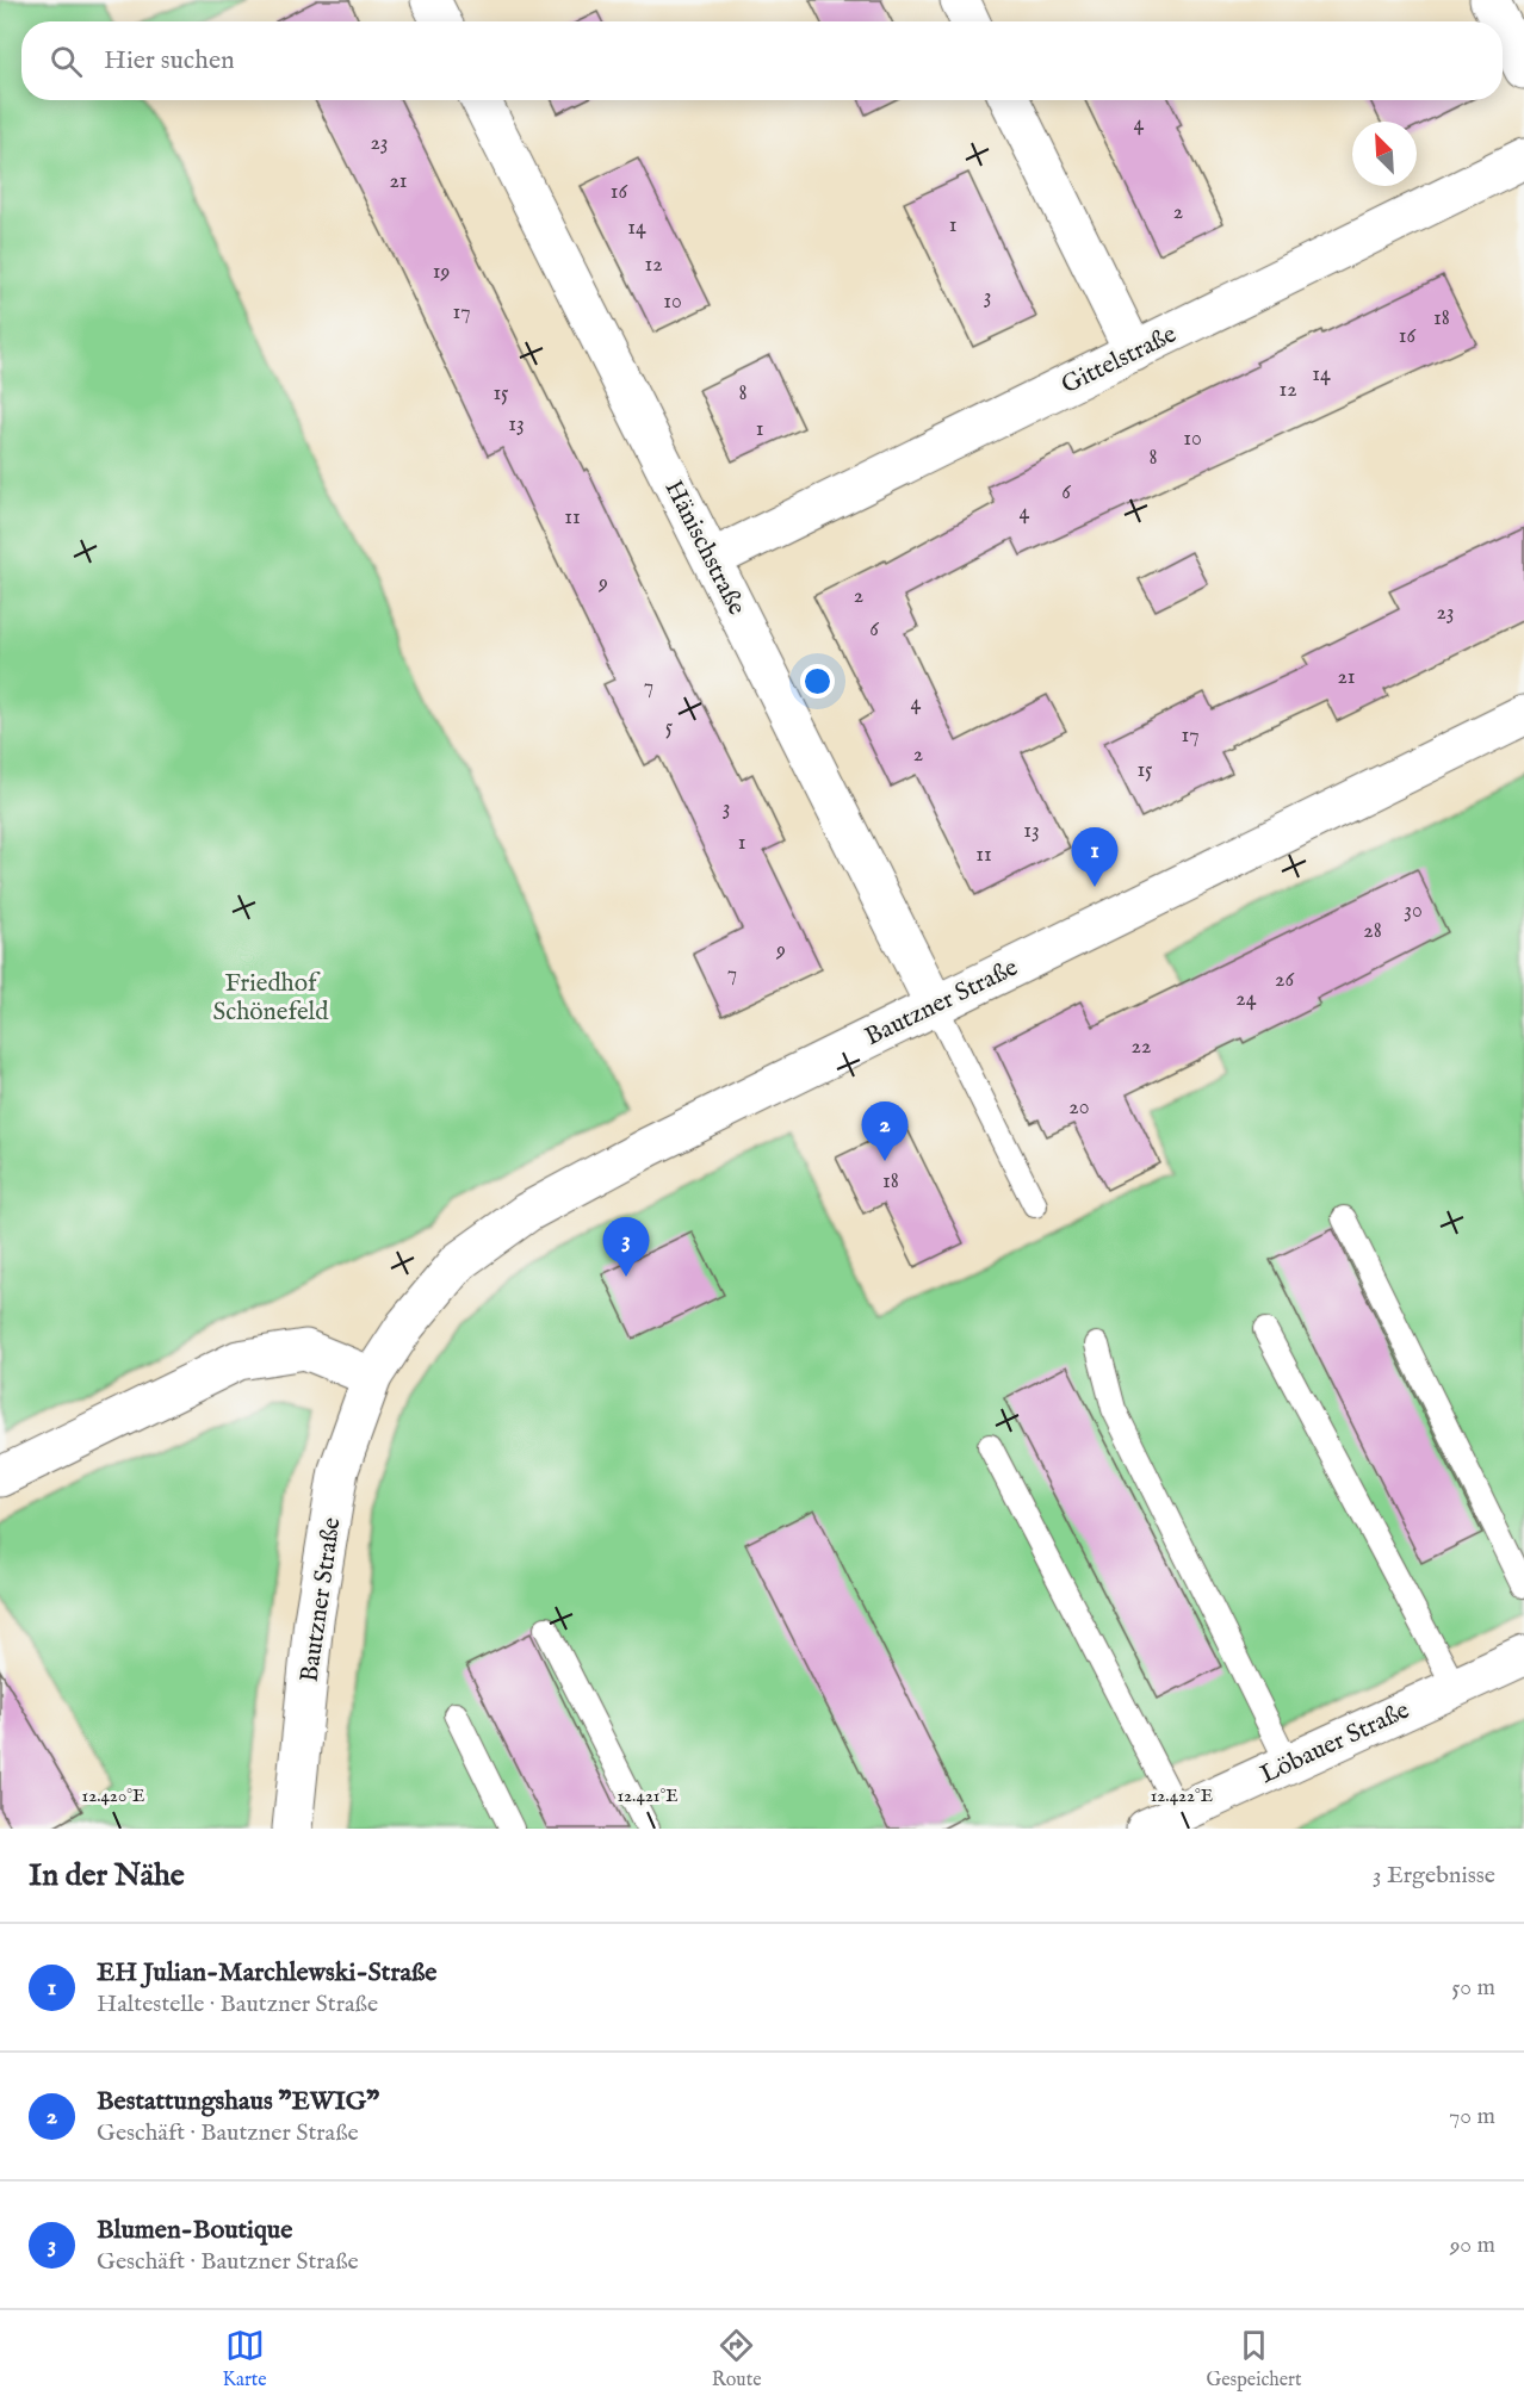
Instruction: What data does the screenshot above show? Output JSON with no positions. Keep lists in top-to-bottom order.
{
  "streets": {
    "street": [
      "Gittelstraße",
      "Hänischstraße",
      "Bautzner Straße",
      "Löbauer Straße"
    ]
  },
  "crossings": [
    ["Gittelstraße", "Hänischstraße"],
    ["Hänischstraße", "Bautzner Straße"]
  ],
  "parks": ["Friedhof Schönefeld"],
  "house_numbers": [
    "4",
    "23",
    "21",
    "16",
    "2",
    "1",
    "14",
    "12",
    "19",
    "3",
    "10",
    "17",
    "18",
    "16",
    "14",
    "12",
    "15",
    "8",
    "13",
    "1",
    "10",
    "8",
    "6",
    "4",
    "11",
    "9",
    "2",
    "23",
    "6",
    "21",
    "7",
    "4",
    "5",
    "17",
    "2",
    "15",
    "3",
    "13",
    "1",
    "11",
    "30",
    "28",
    "9",
    "7",
    "26",
    "24",
    "22",
    "20",
    "18"
  ],
  "north": "top left",
  "page": {
    "search": "Hier suchen",
    "pins": ["1", "2", "3"],
    "heading": ["In der Nähe", "3 Ergebnisse"],
    "list": [
      {
        "mark": "1",
        "name": "EH Julian-Marchlewski-Straße",
        "note": "Haltestelle · Bautzner Straße",
        "value": "50 m"
      },
      {
        "mark": "2",
        "name": "Bestattungshaus \"EWIG\"",
        "note": "Geschäft · Bautzner Straße",
        "value": "70 m"
      },
      {
        "mark": "3",
        "name": "Blumen-Boutique",
        "note": "Geschäft · Bautzner Straße",
        "value": "90 m"
      }
    ],
    "nav": ["Karte", "Route", "Gespeichert"]
  },
  "coordinates": ["12.420°E", "12.421°E", "12.422°E"]
}
